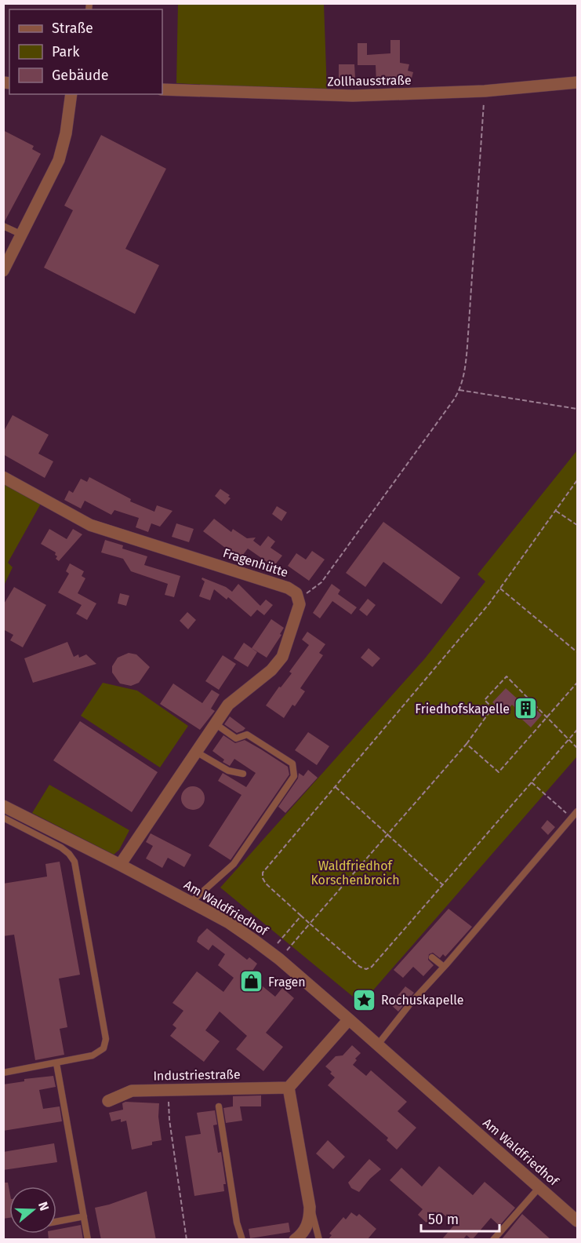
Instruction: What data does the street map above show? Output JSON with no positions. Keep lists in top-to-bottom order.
{
  "streets": {
    "street": [
      "Zollhausstraße",
      "Fragenhütte",
      "Am Waldfriedhof",
      "Industriestraße"
    ]
  },
  "parks": ["Waldfriedhof Korschenbroich"],
  "places": {
    "building": ["Friedhofskapelle"],
    "shop": ["Fragen"],
    "place": ["Rochuskapelle"]
  },
  "legend": ["Straße", "Park", "Gebäude"],
  "scale_bar": "50 m",
  "north": "right"
}
